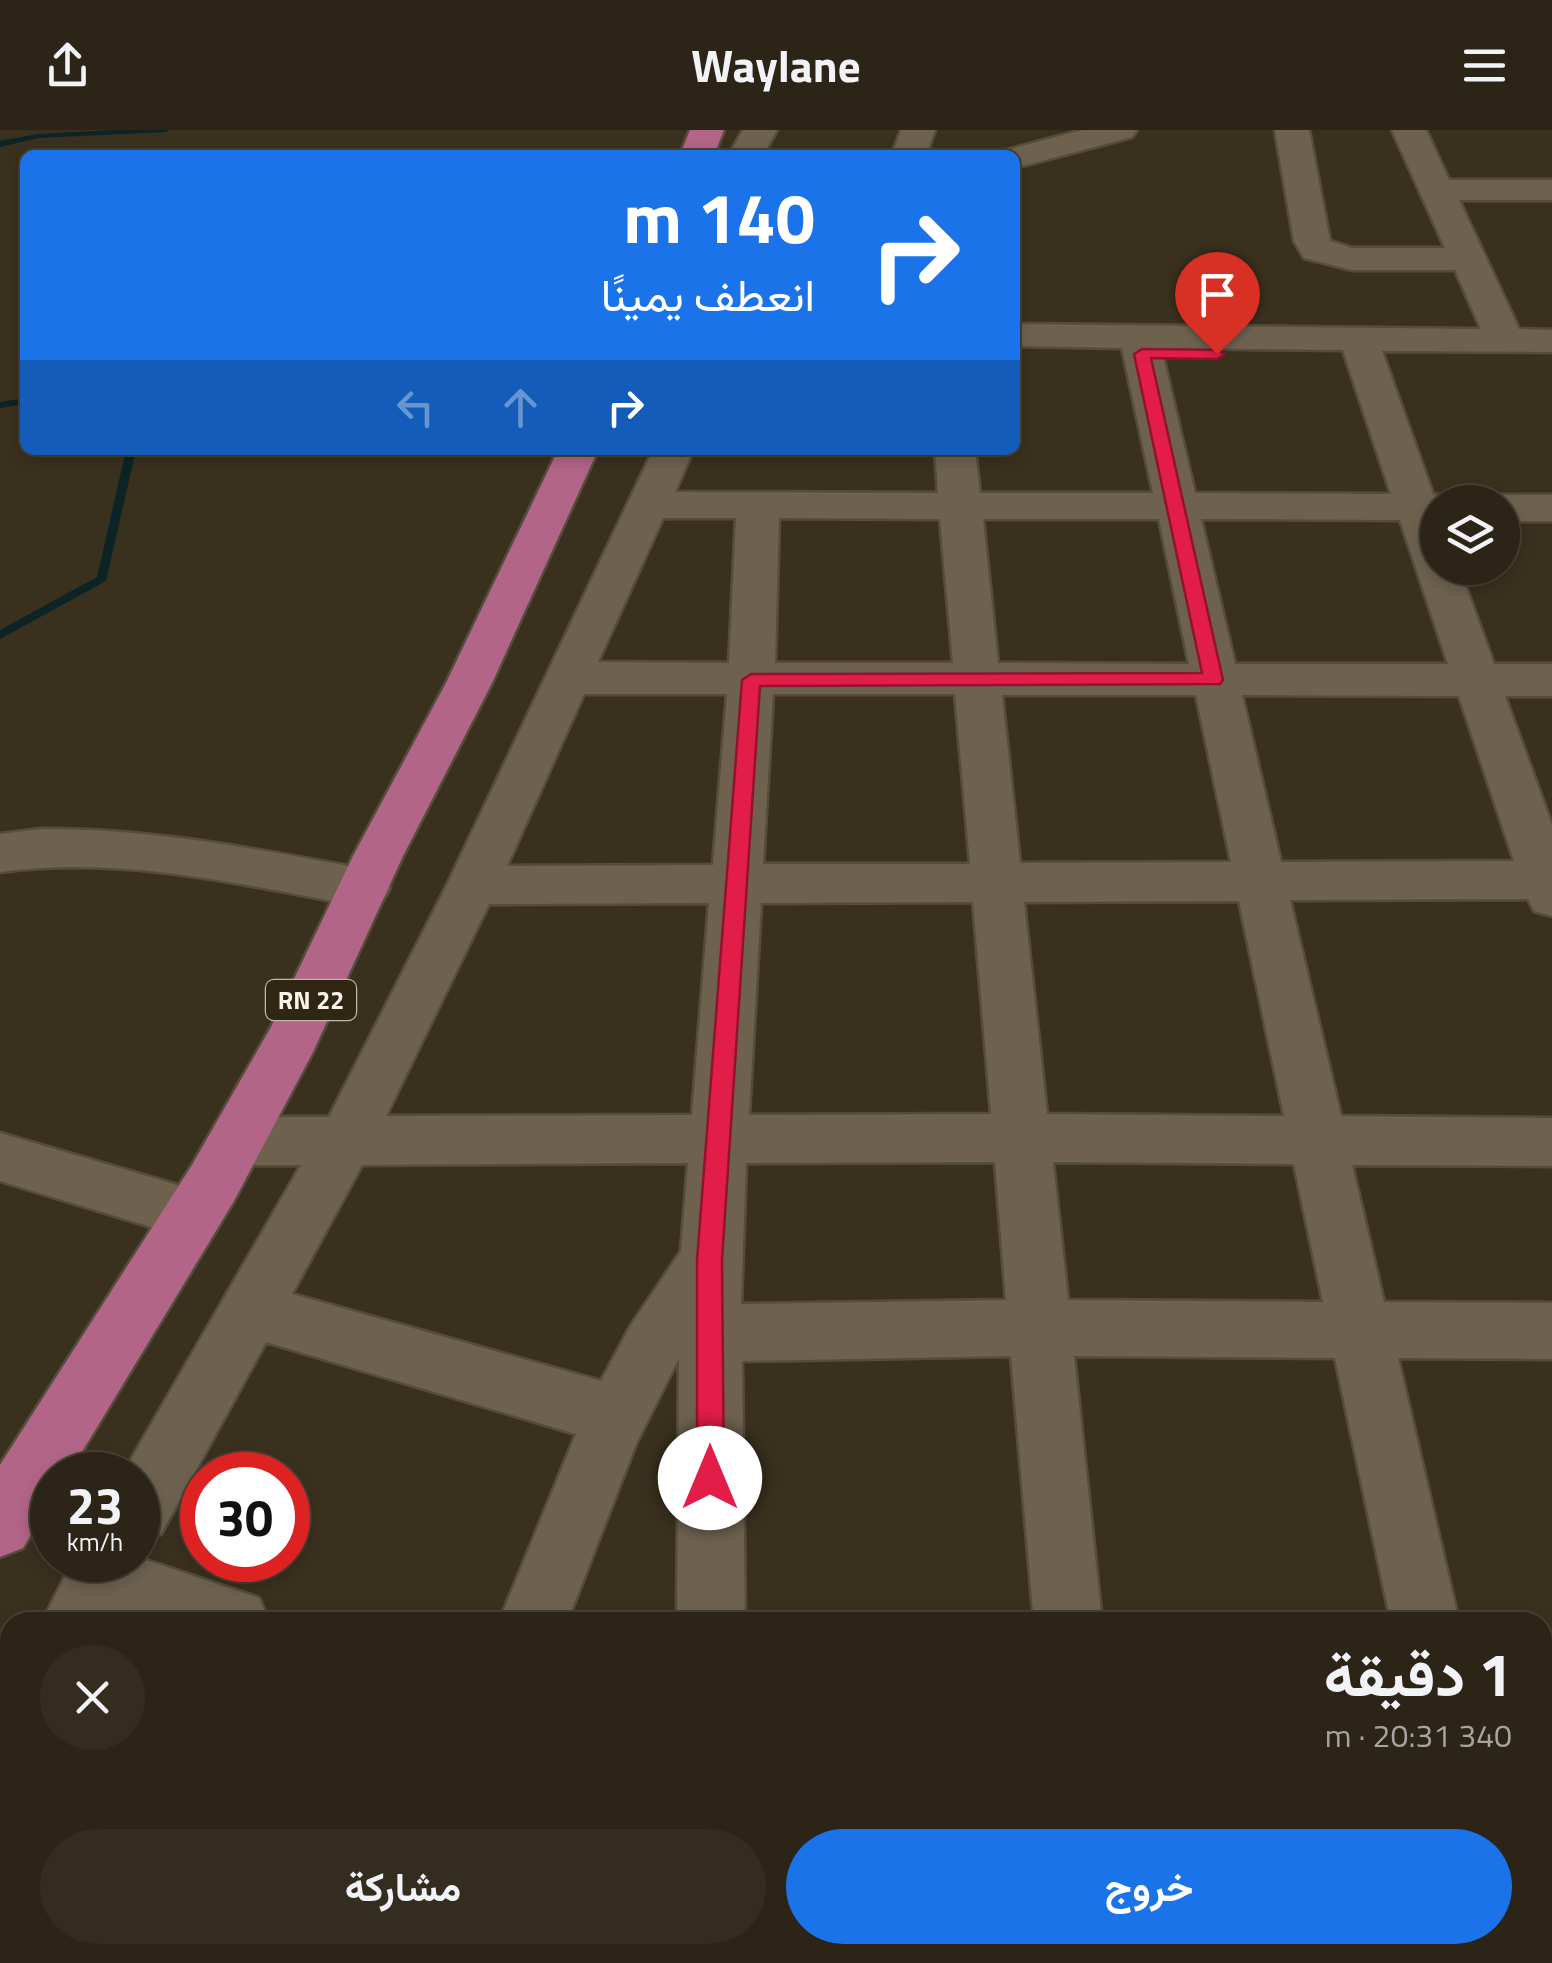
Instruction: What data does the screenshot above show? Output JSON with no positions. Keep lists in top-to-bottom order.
{
  "streets": {
    "main road": ["RN 22"]
  },
  "page": {
    "header": "Waylane",
    "turn": ["140 m", "انعطف يمينًا"],
    "speed": "23 km/h",
    "limit": "30",
    "heading": ["1 دقيقة", "340 m · 20:31"],
    "buttons": ["خروج", "مشاركة"]
  }
}
